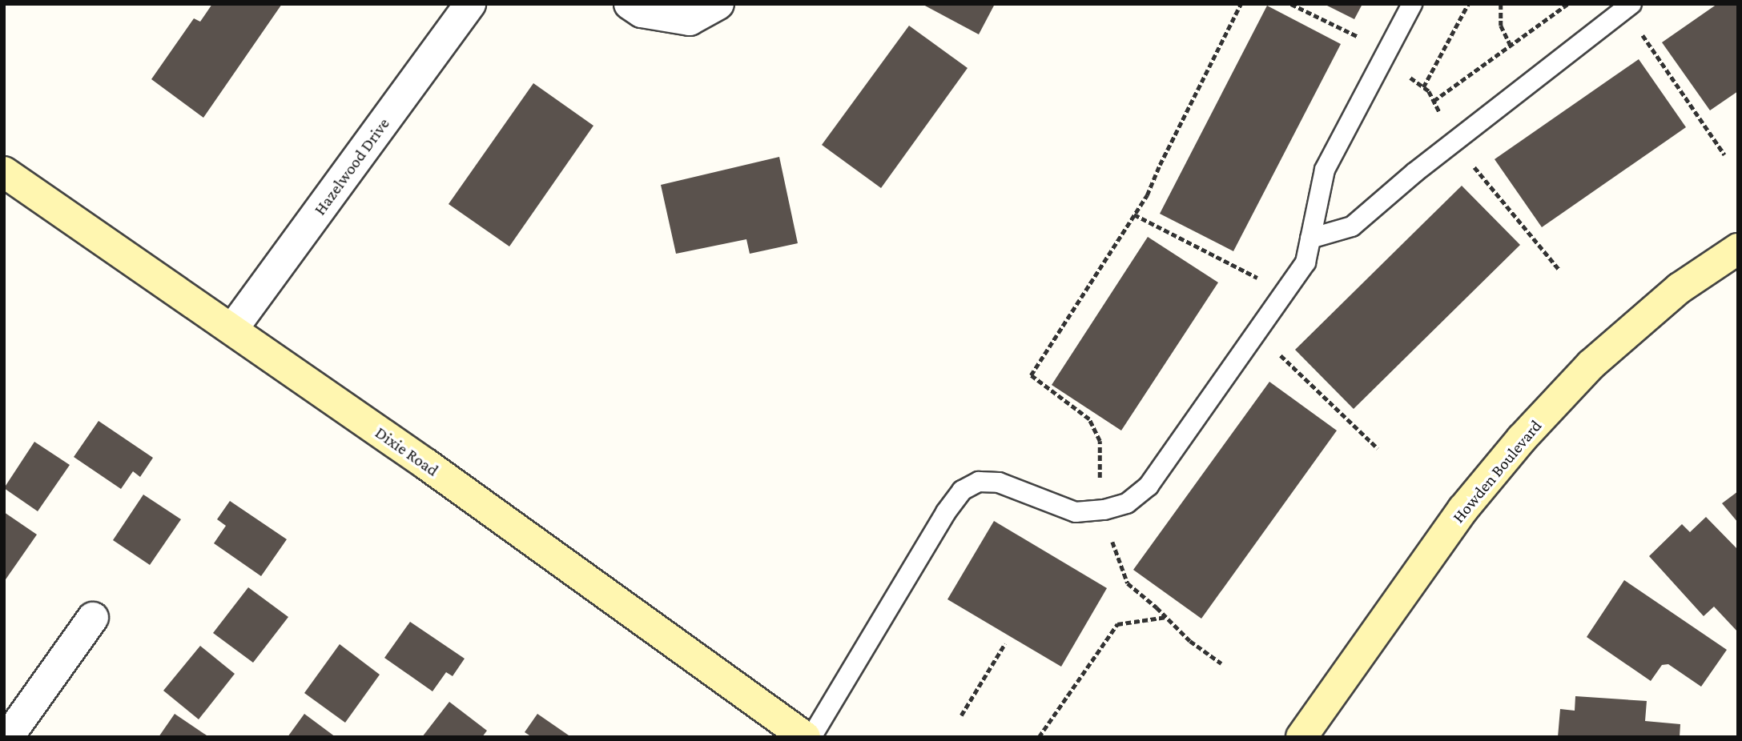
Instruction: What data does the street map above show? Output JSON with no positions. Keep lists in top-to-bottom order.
{
  "streets": {
    "main road": ["Dixie Road", "Howden Boulevard"],
    "street": ["Hazelwood Drive"]
  },
  "crossings": [
    ["Hazelwood Drive", "Dixie Road"]
  ]
}
